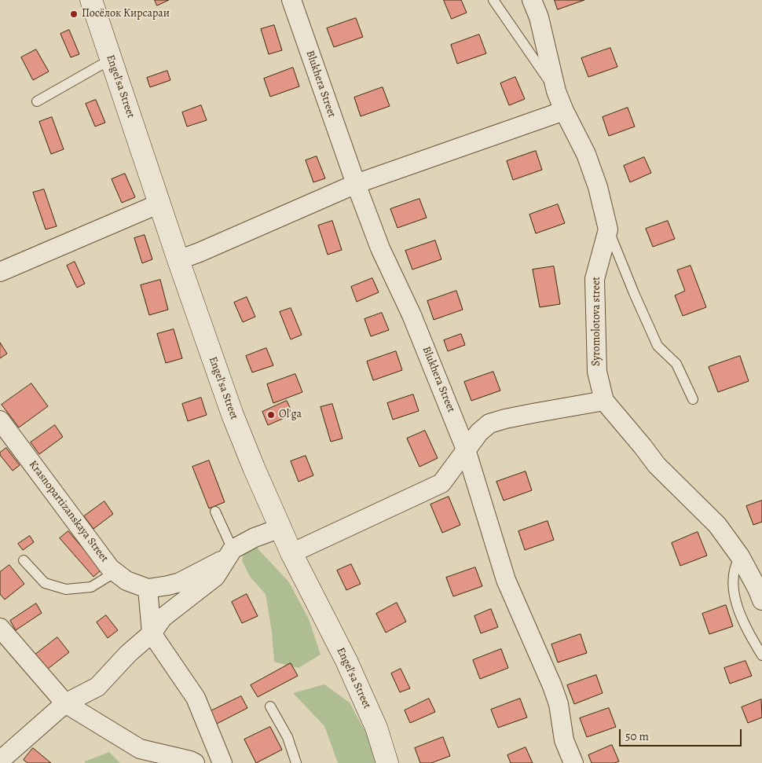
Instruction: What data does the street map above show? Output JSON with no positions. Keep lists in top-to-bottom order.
{
  "streets": {
    "main road": ["Engel'sa Street"],
    "street": ["Blukhera Street", "Syromolotova street", "Krasnopartizanskaya Street"]
  },
  "places": ["Посёлок Кирсараи", "Ol'ga"],
  "scale_bar": "50 m"
}
